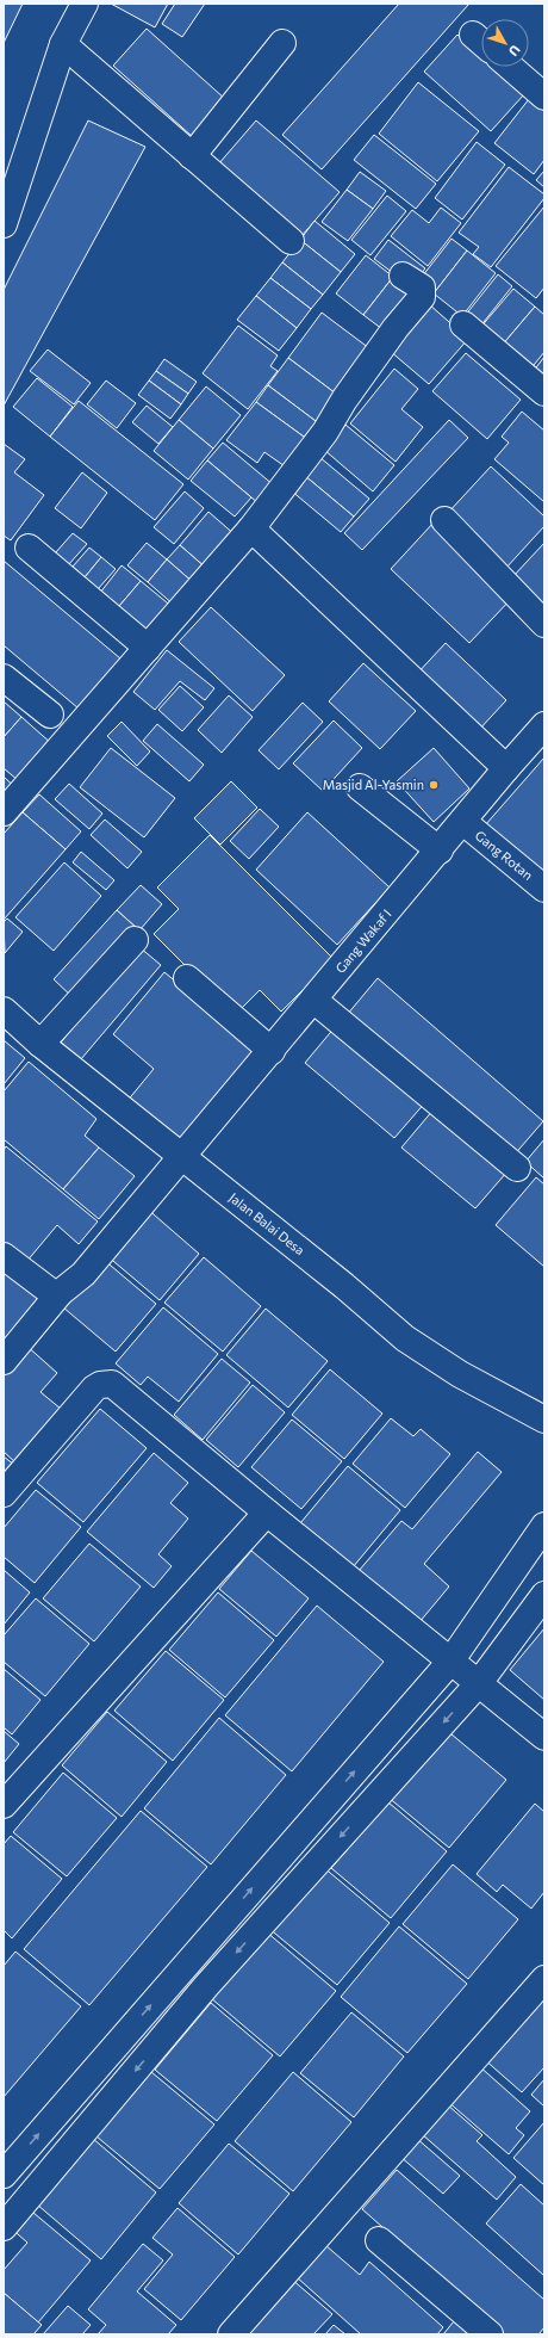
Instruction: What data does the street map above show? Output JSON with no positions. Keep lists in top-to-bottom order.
{
  "streets": {
    "street": ["Gang Rotan", "Gang Wakaf I", "Jalan Balai Desa"]
  },
  "crossings": [
    ["Gang Rotan", "Gang Wakaf I"],
    ["Gang Wakaf I", "Jalan Balai Desa"]
  ],
  "places": ["Masjid Al-Yasmin"],
  "north": "bottom right"
}
